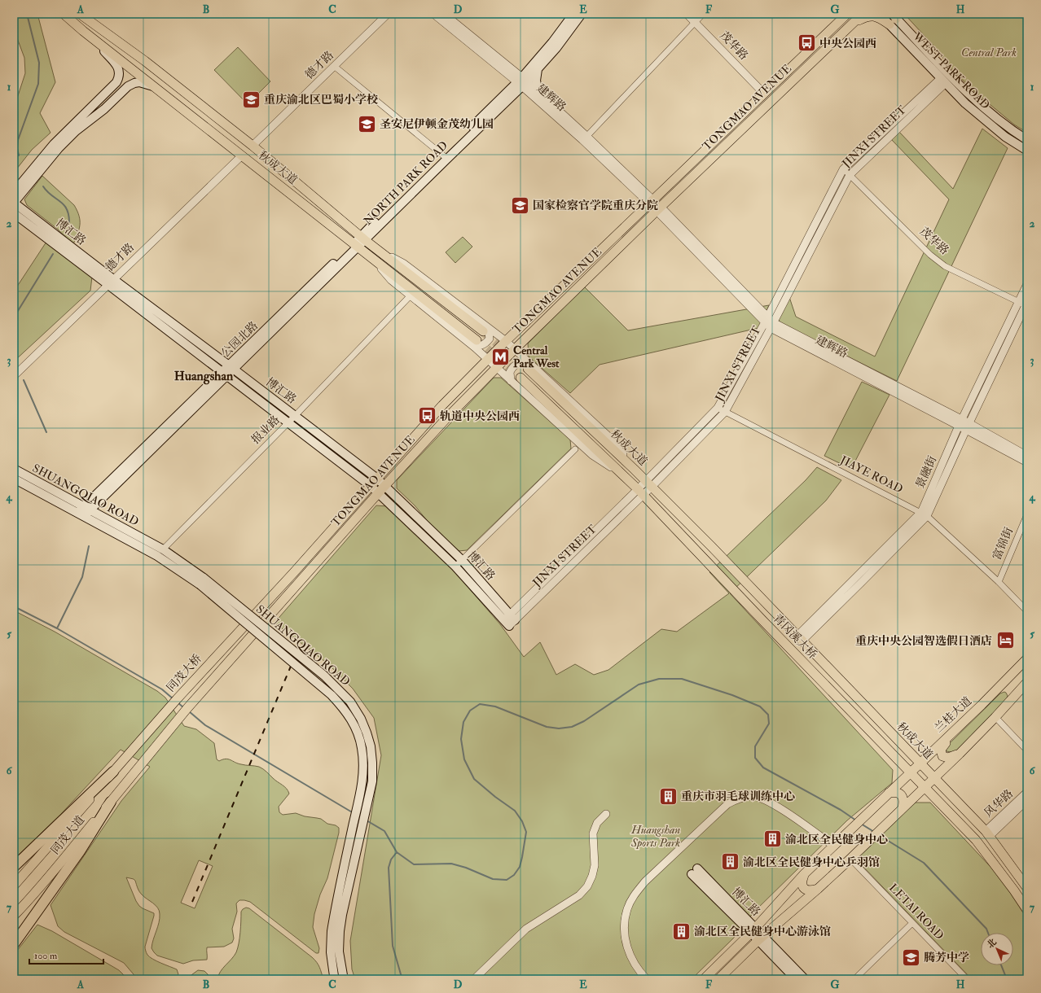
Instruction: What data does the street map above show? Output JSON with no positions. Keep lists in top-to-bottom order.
{
  "streets": {
    "main road": [
      "WEST PARK ROAD",
      "TONGMAO AVENUE",
      "秋成大道",
      "NORTH PARK ROAD",
      "博汇路",
      "公园北路",
      "SHUANGQIAO ROAD",
      "青冈溪大桥",
      "同茂大桥",
      "兰桂大道",
      "同茂大道"
    ],
    "street": [
      "茂华路",
      "德才路",
      "建辉路",
      "JINXI STREET",
      "报业路",
      "景融街",
      "JIAYE ROAD",
      "富锦街",
      "风华路",
      "LETAI ROAD"
    ]
  },
  "crossings": [
    ["茂华路", "TONGMAO AVENUE"],
    ["茂华路", "JINXI STREET"],
    ["茂华路", "景融街"],
    ["德才路", "秋成大道"],
    ["德才路", "博汇路"],
    ["WEST PARK ROAD", "JINXI STREET"],
    ["建辉路", "TONGMAO AVENUE"],
    ["建辉路", "JINXI STREET"],
    ["建辉路", "NORTH PARK ROAD"],
    ["建辉路", "景融街"],
    ["TONGMAO AVENUE", "博汇路"],
    ["TONGMAO AVENUE", "同茂大桥"],
    ["TONGMAO AVENUE", "同茂大道"],
    ["JINXI STREET", "秋成大道"],
    ["JINXI STREET", "博汇路"],
    ["JINXI STREET", "JIAYE ROAD"],
    ["秋成大道", "NORTH PARK ROAD"],
    ["秋成大道", "公园北路"],
    ["秋成大道", "景融街"],
    ["秋成大道", "青冈溪大桥"],
    ["秋成大道", "兰桂大道"],
    ["秋成大道", "风华路"],
    ["NORTH PARK ROAD", "公园北路"],
    ["博汇路", "公园北路"],
    ["博汇路", "报业路"],
    ["公园北路", "SHUANGQIAO ROAD"],
    ["报业路", "SHUANGQIAO ROAD"],
    ["景融街", "JIAYE ROAD"],
    ["JIAYE ROAD", "富锦街"],
    ["青冈溪大桥", "兰桂大道"],
    ["同茂大桥", "同茂大道"]
  ],
  "districts": ["Huangshan"],
  "parks": ["Central Park", "Huangshan Sports Park"],
  "places": {
    "bus stop": ["中央公园西", "轨道中央公园西"],
    "school or university": [
      "重庆渝北区巴蜀小学校",
      "圣安尼伊顿金茂幼儿园",
      "国家检察官学院重庆分院",
      "腾芳中学"
    ],
    "metro station": ["Central Park West"],
    "hotel": ["重庆中央公园智选假日酒店"],
    "building": [
      "重庆市羽毛球训练中心",
      "渝北区全民健身中心",
      "渝北区全民健身中心乒羽馆",
      "渝北区全民健身中心游泳馆"
    ]
  },
  "scale_bar": "100 m",
  "north": "top left",
  "grid": {
    "columns": [
      "A",
      "B",
      "C",
      "D",
      "E",
      "F",
      "G",
      "H"
    ],
    "rows": [
      "1",
      "2",
      "3",
      "4",
      "5",
      "6",
      "7"
    ]
  }
}
